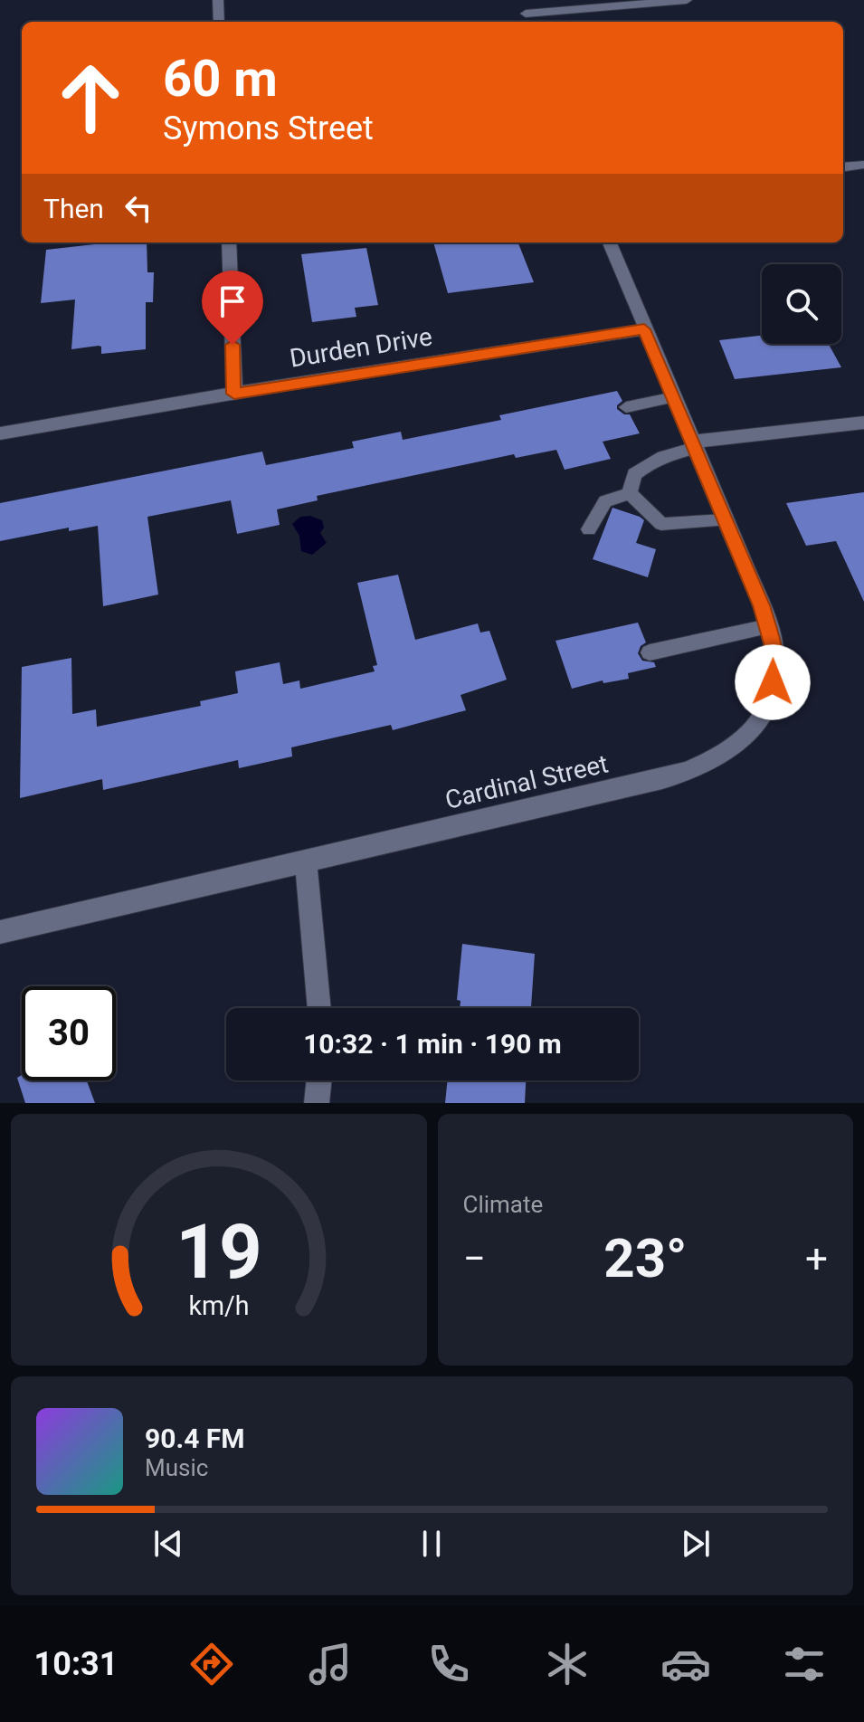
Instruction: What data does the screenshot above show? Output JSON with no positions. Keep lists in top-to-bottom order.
{
  "streets": {
    "street": ["Durden Drive", "Cardinal Street"]
  },
  "crossings": [
    ["Durden Drive", "Cardinal Street"]
  ],
  "page": {
    "turn": ["60 m", "Symons Street"],
    "then": "Then",
    "limit": "30",
    "trip": "10:32 · 1 min · 190 m",
    "tile": "Climate",
    "heat": ["−", "23°", "+"],
    "song": ["90.4 FM", "Music"],
    "tabs": "10:31",
    "gauge": ["19", "km/h"]
  }
}
